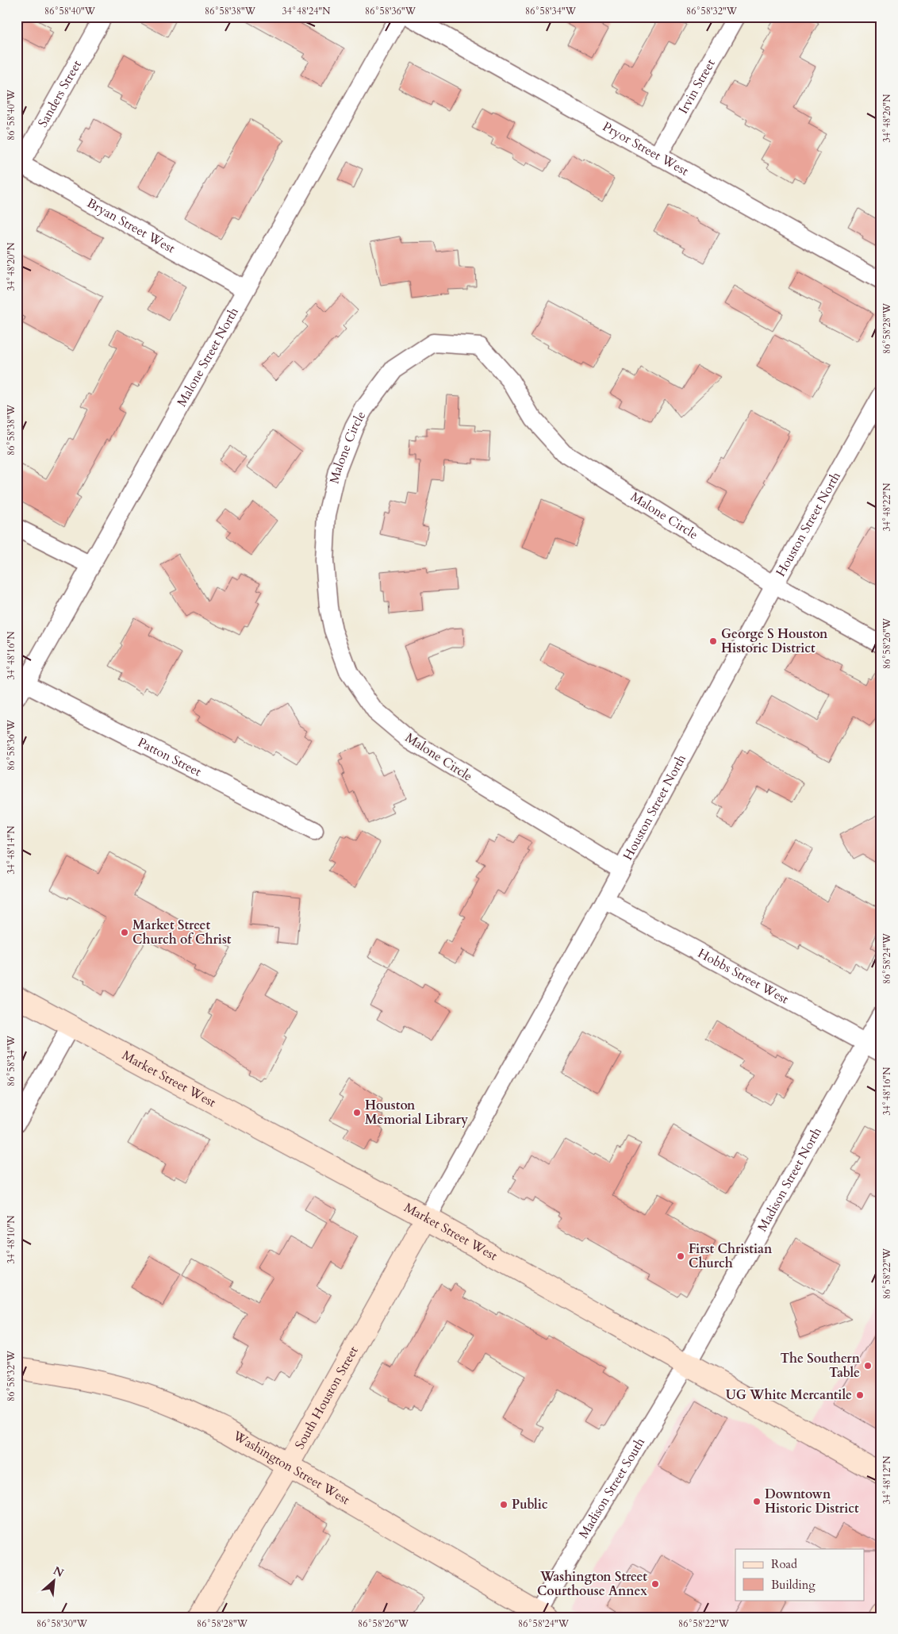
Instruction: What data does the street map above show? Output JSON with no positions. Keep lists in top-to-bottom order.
{
  "streets": {
    "street": [
      "Irvin Street",
      "Sanders Street",
      "Pryor Street West",
      "Bryan Street West",
      "Malone Street North",
      "Malone Circle",
      "Houston Street North",
      "Patton Street",
      "Hobbs Street West",
      "Market Street West",
      "Madison Street North",
      "South Houston Street",
      "Washington Street West",
      "Madison Street South"
    ]
  },
  "crossings": [
    ["Irvin Street", "Pryor Street West"],
    ["Sanders Street", "Bryan Street West"],
    ["Bryan Street West", "Malone Street North"],
    ["Malone Street North", "Patton Street"],
    ["Malone Circle", "Houston Street North"],
    ["Houston Street North", "Hobbs Street West"],
    ["Houston Street North", "Market Street West"],
    ["Houston Street North", "South Houston Street"],
    ["Hobbs Street West", "Madison Street North"],
    ["Market Street West", "Madison Street North"],
    ["Market Street West", "South Houston Street"],
    ["Market Street West", "Madison Street South"],
    ["Madison Street North", "Madison Street South"],
    ["South Houston Street", "Washington Street West"],
    ["Washington Street West", "Madison Street South"]
  ],
  "places": [
    "George S Houston Historic District",
    "Market Street Church of Christ",
    "Houston Memorial Library",
    "First Christian Church",
    "The Southern Table",
    "UG White Mercantile",
    "Downtown Historic District",
    "Public",
    "Washington Street Courthouse Annex"
  ],
  "legend": ["Road", "Building"],
  "north": "top right",
  "coordinates": [
    "86°58'40\"W",
    "86°58'38\"W",
    "34°48'24\"N",
    "86°58'36\"W",
    "86°58'34\"W",
    "86°58'32\"W",
    "34°48'26\"N",
    "34°48'20\"N",
    "86°58'28\"W",
    "34°48'22\"N",
    "86°58'26\"W",
    "34°48'16\"N",
    "34°48'14\"N",
    "86°58'24\"W",
    "34°48'10\"N",
    "86°58'22\"W",
    "34°48'12\"N",
    "86°58'30\"W"
  ]
}
